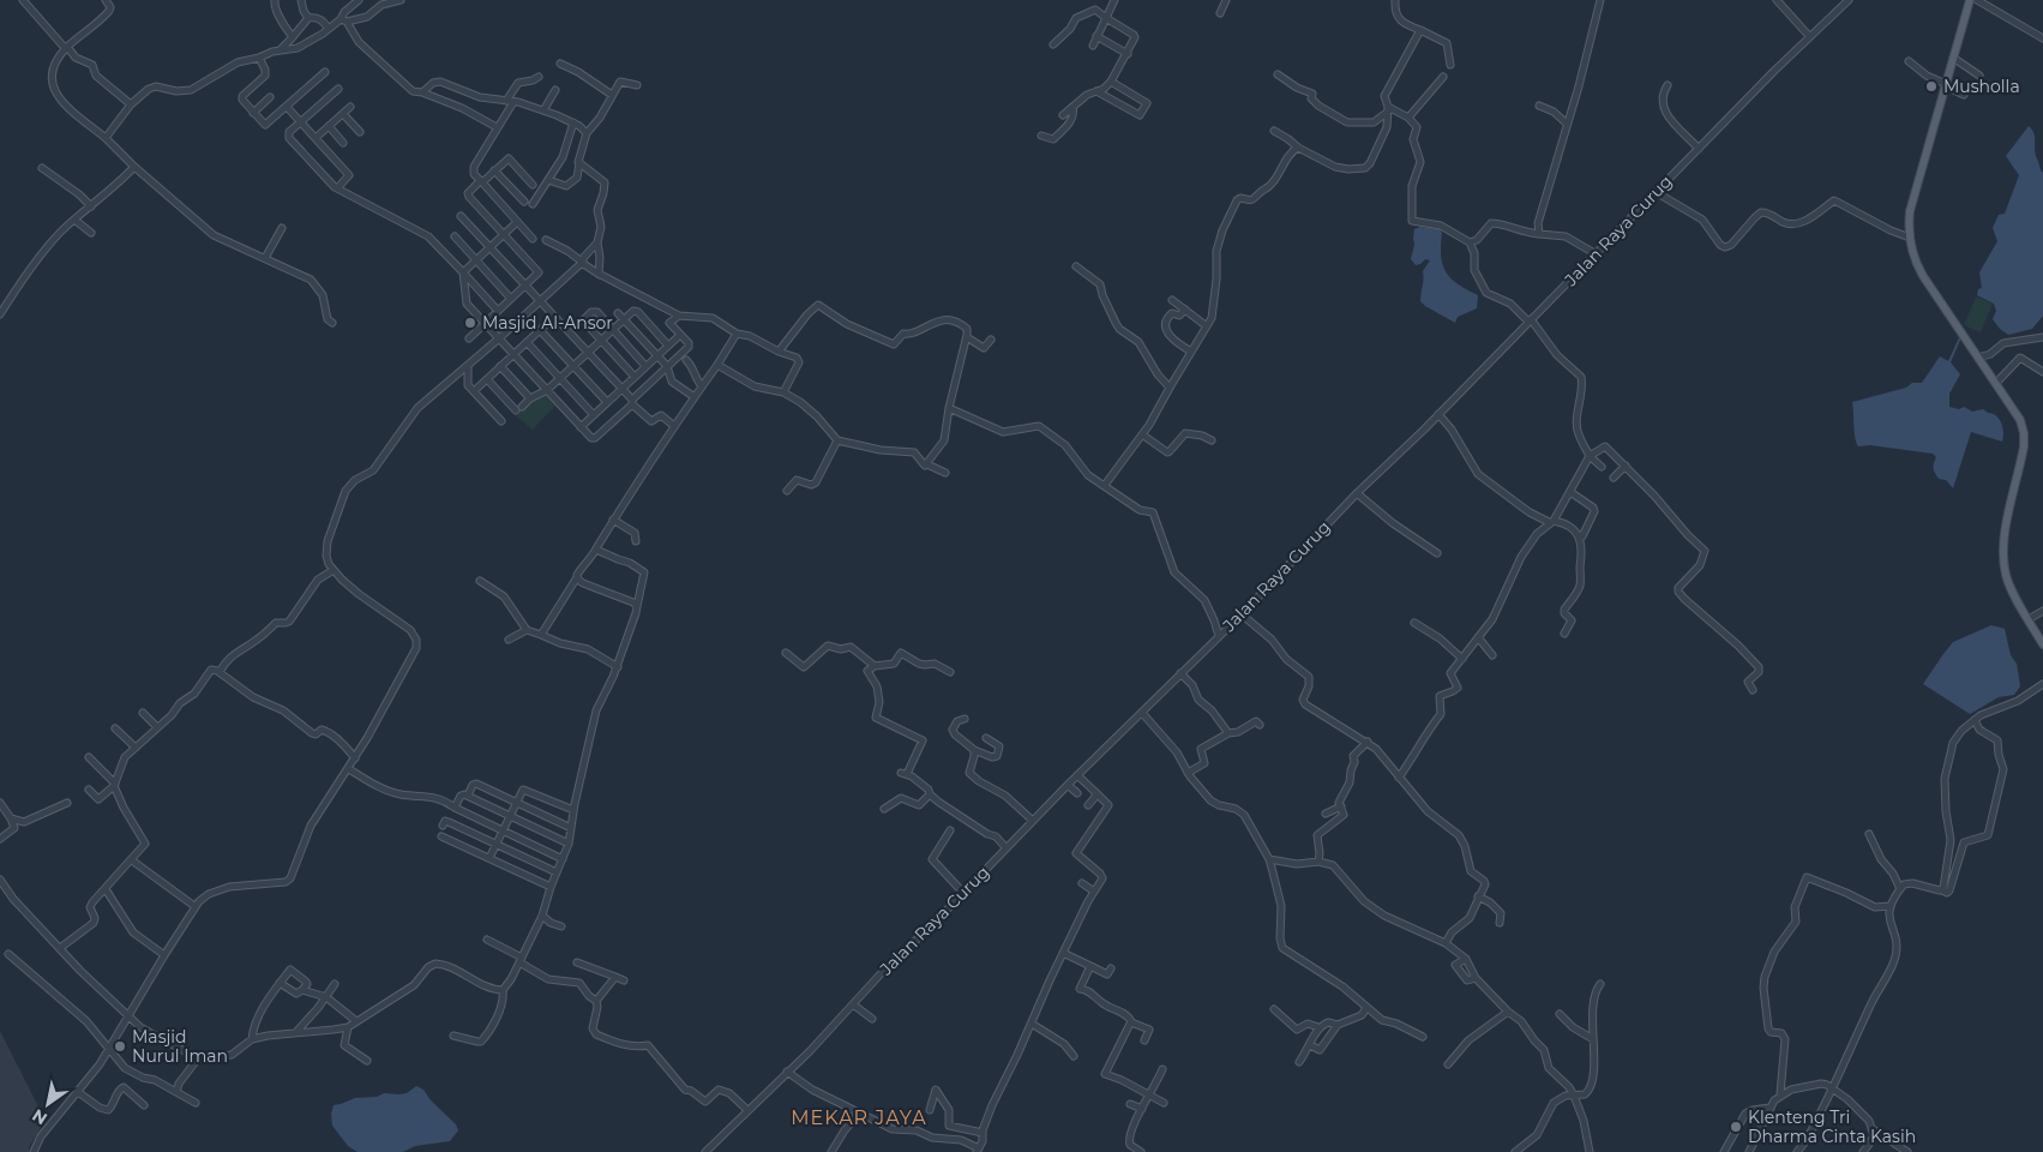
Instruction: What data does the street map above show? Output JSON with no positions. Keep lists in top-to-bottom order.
{
  "streets": {
    "street": ["Jalan Raya Curug"]
  },
  "districts": ["MEKAR JAYA"],
  "places": [
    "Musholla",
    "Masjid Al-Ansor",
    "Masjid Nurul Iman",
    "Klenteng Tri Dharma Cinta Kasih"
  ],
  "north": "bottom left"
}
